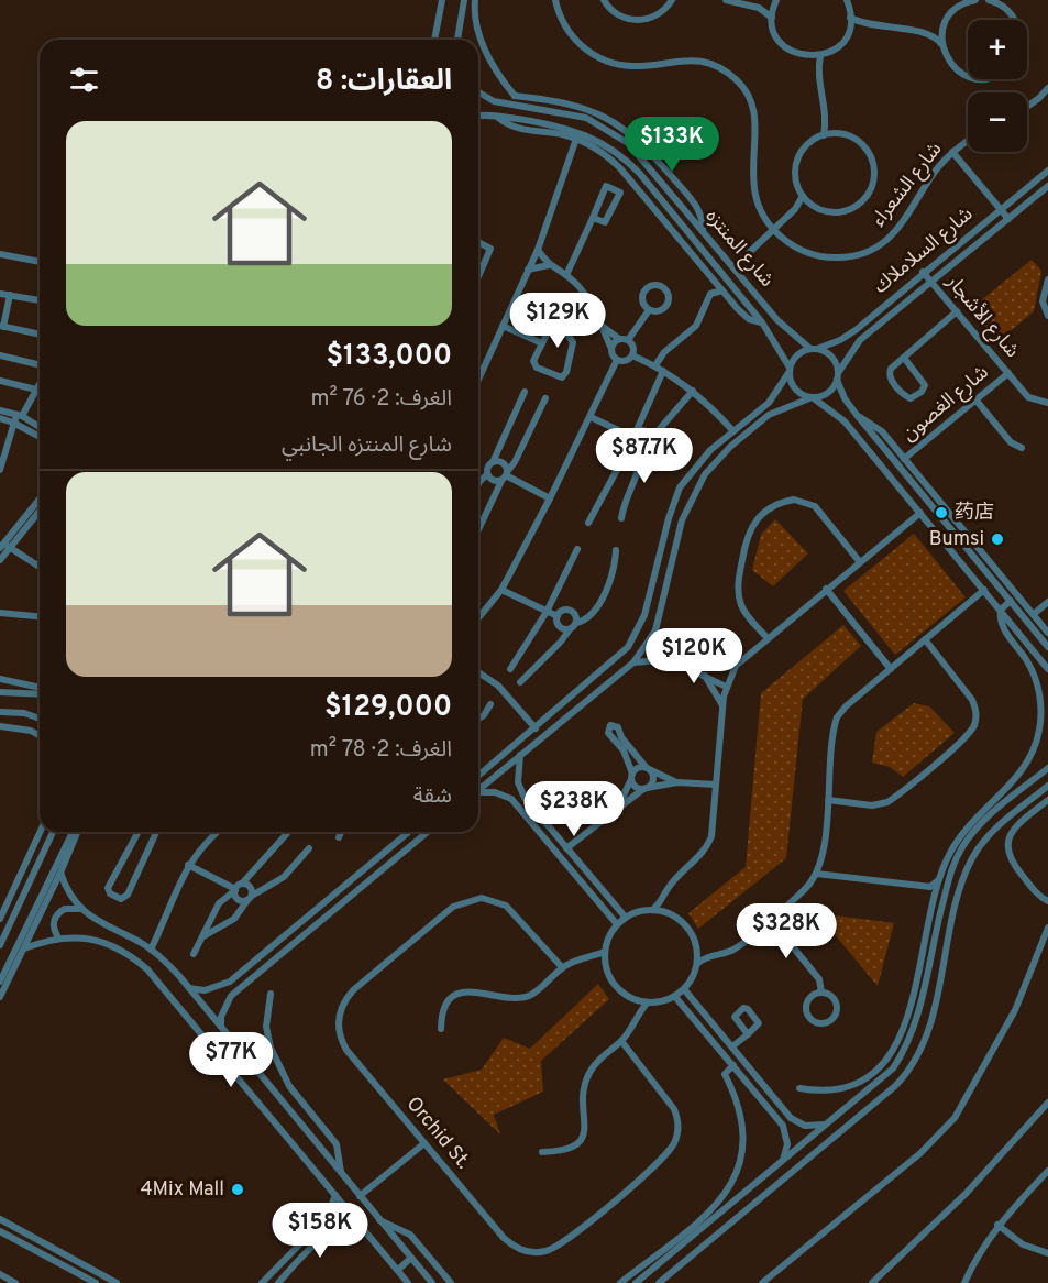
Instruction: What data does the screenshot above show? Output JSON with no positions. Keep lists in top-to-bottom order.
{
  "streets": {
    "street": [
      "شارع الشعراء",
      "شارع المنتزه",
      "شارع السلاملاك",
      "شارع الأشجار",
      "شارع الغصون",
      "Orchid St."
    ]
  },
  "crossings": [
    ["شارع المنتزه", "شارع السلاملاك"],
    ["شارع السلاملاك", "شارع الأشجار"],
    ["شارع الأشجار", "شارع الغصون"]
  ],
  "places": ["药店", "Bumsi", "4Mix Mall"],
  "page": {
    "map_buttons": ["+", "−"],
    "heading": "العقارات: 8",
    "price": [
      "$133K",
      "$129K",
      "$87.7K",
      "$120K",
      "$238K",
      "$328K",
      "$77K",
      "$158K"
    ],
    "list": [
      {
        "name": "$133,000",
        "note": "الغرف: 2 · 76 m² · شارع المنتزه الجانبي"
      },
      {
        "name": "$129,000",
        "note": "الغرف: 2 · 78 m² · شقة"
      }
    ]
  }
}
